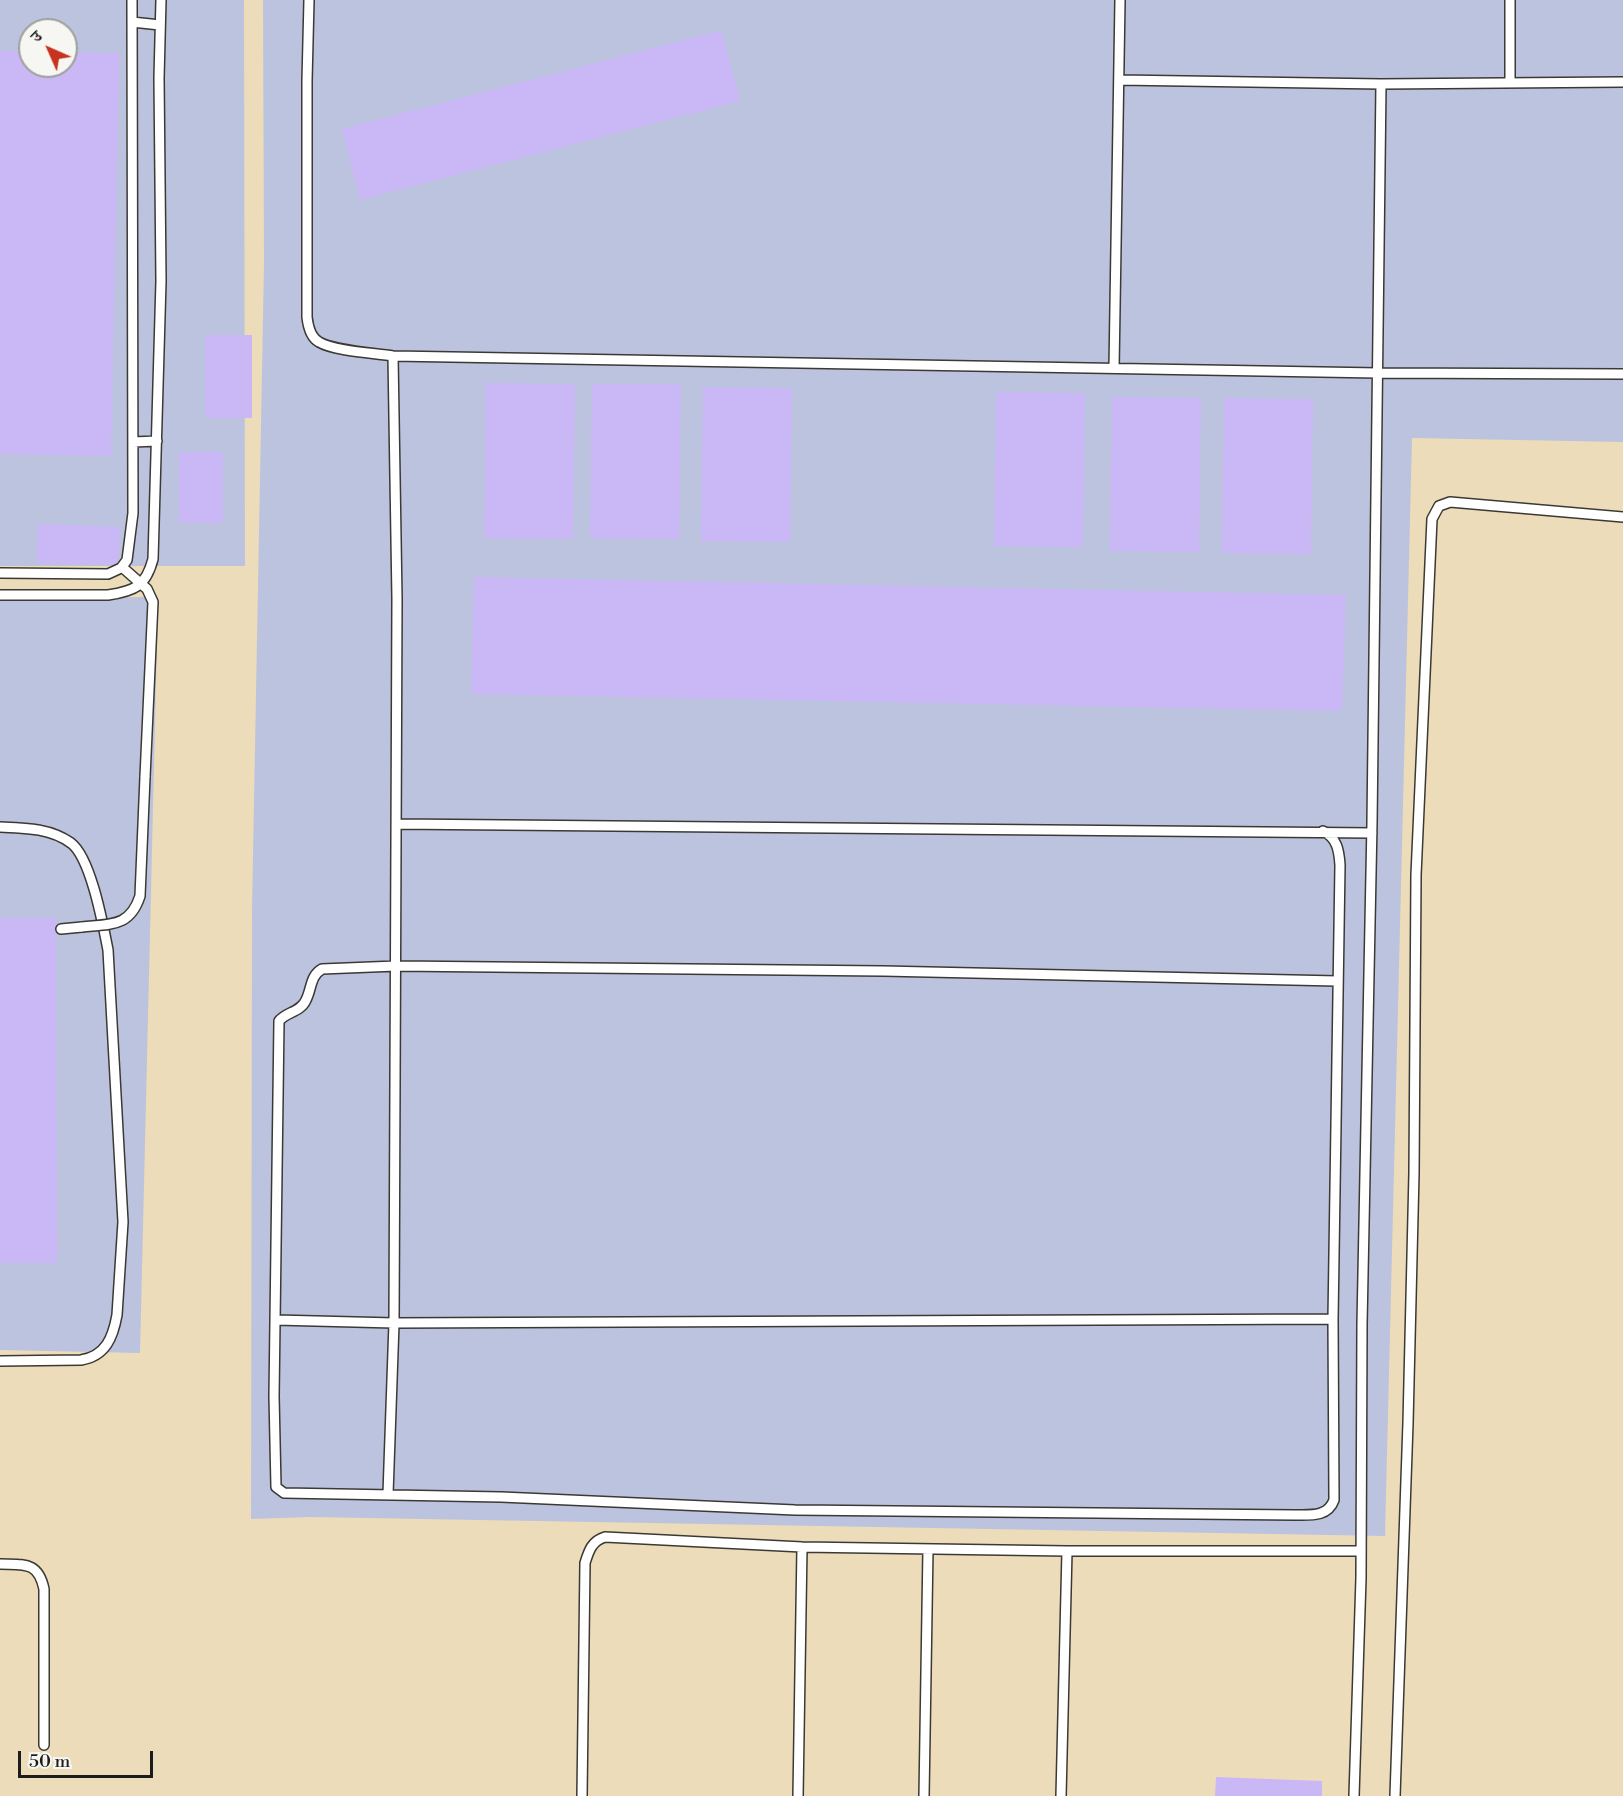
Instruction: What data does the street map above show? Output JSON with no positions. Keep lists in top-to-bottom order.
{
  "scale_bar": "50 m",
  "north": "top left"
}
